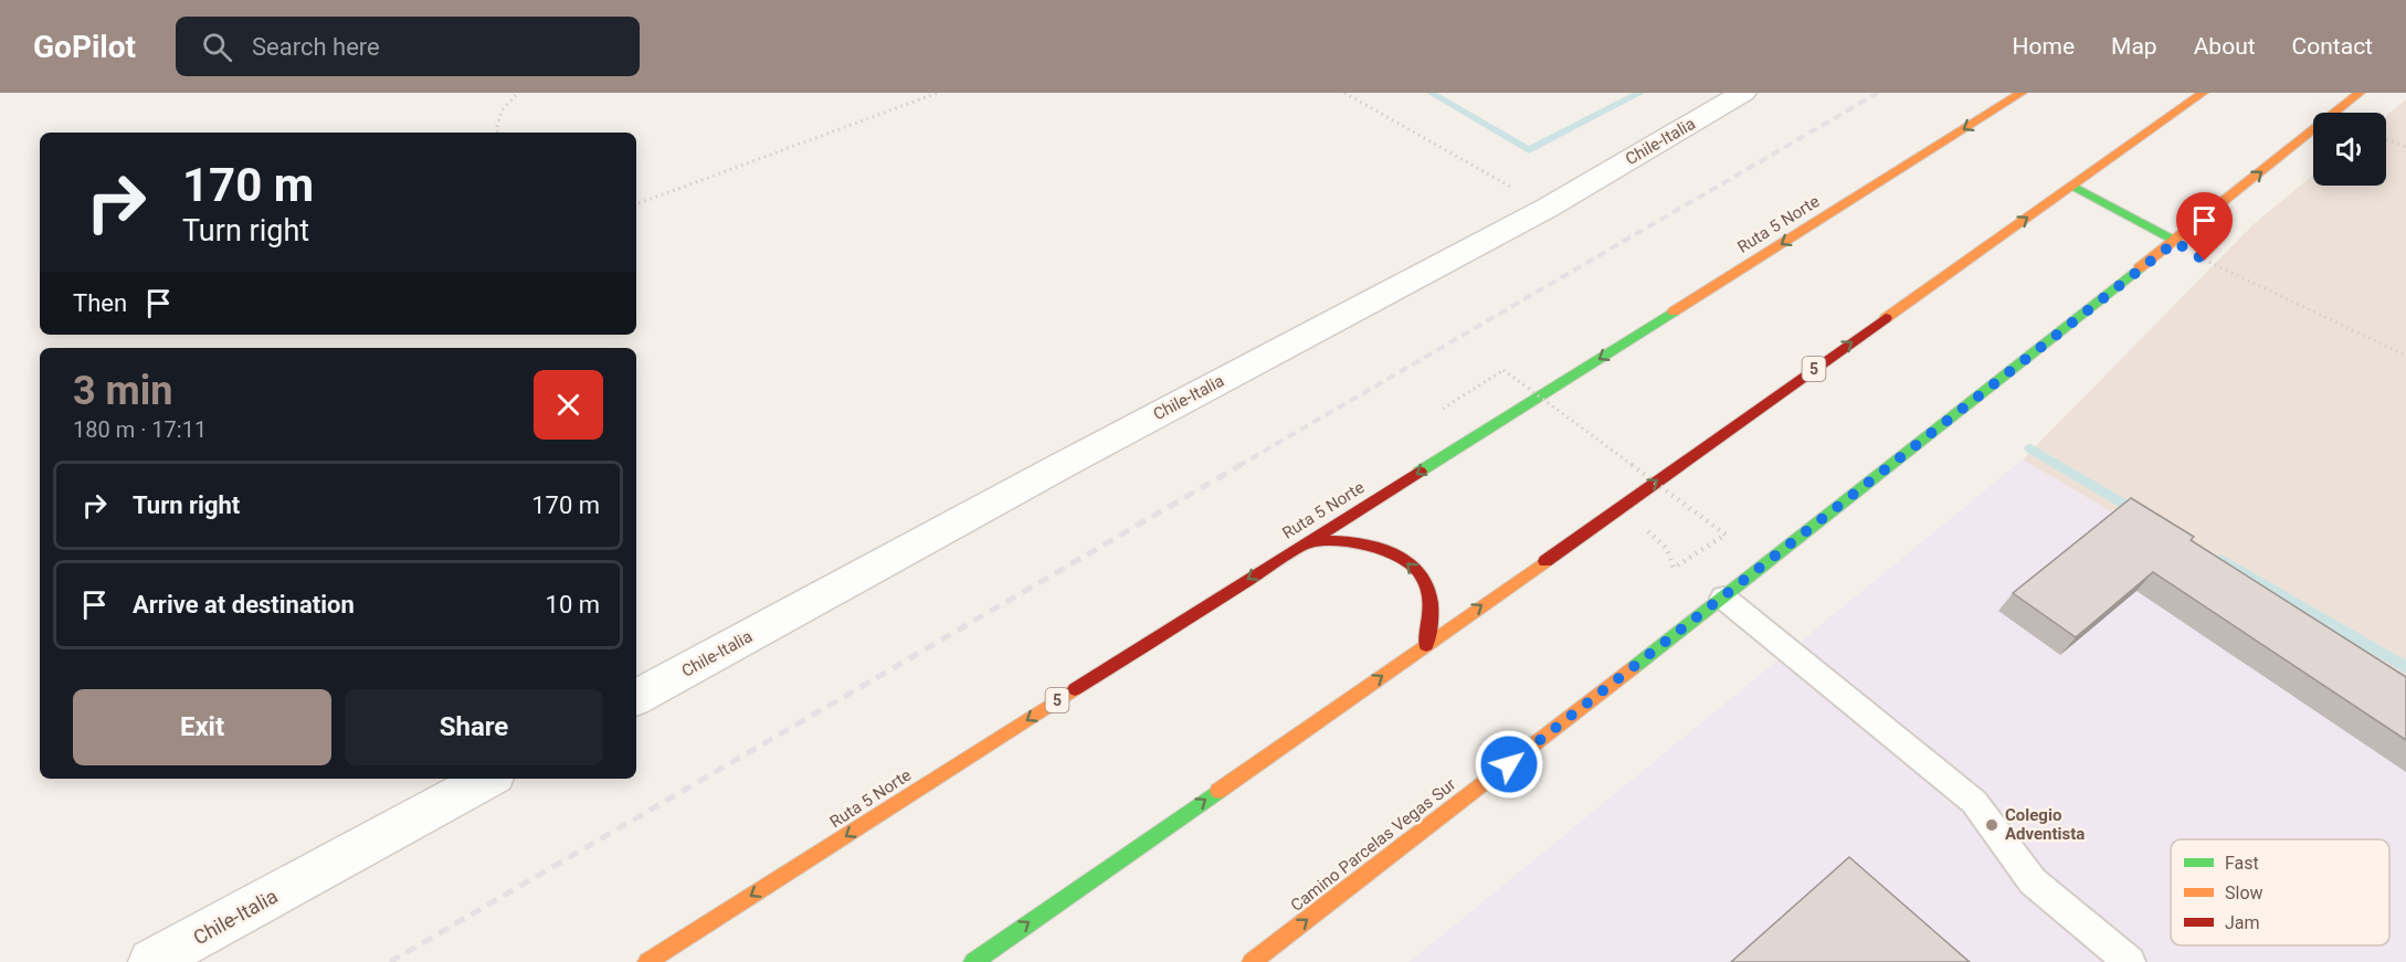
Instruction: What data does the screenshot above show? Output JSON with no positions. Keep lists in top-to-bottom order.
{
  "streets": {
    "main road": ["Ruta 5 Norte", "5", "Camino Parcelas Vegas Sur"],
    "street": ["Chile-Italia"]
  },
  "one_way": ["Camino Parcelas Vegas Sur"],
  "places": ["Colegio Adventista"],
  "legend": ["Fast", "Slow", "Jam"],
  "page": {
    "header": "GoPilot",
    "search": "Search here",
    "nav": [
      "Home",
      "Map",
      "About",
      "Contact"
    ],
    "turn": ["170 m", "Turn right"],
    "then": "Then",
    "heading": ["3 min", "180 m · 17:11"],
    "list": [
      {
        "name": "Turn right",
        "value": "170 m"
      },
      {
        "name": "Arrive at destination",
        "value": "10 m"
      }
    ],
    "buttons": ["Exit", "Share"]
  }
}
